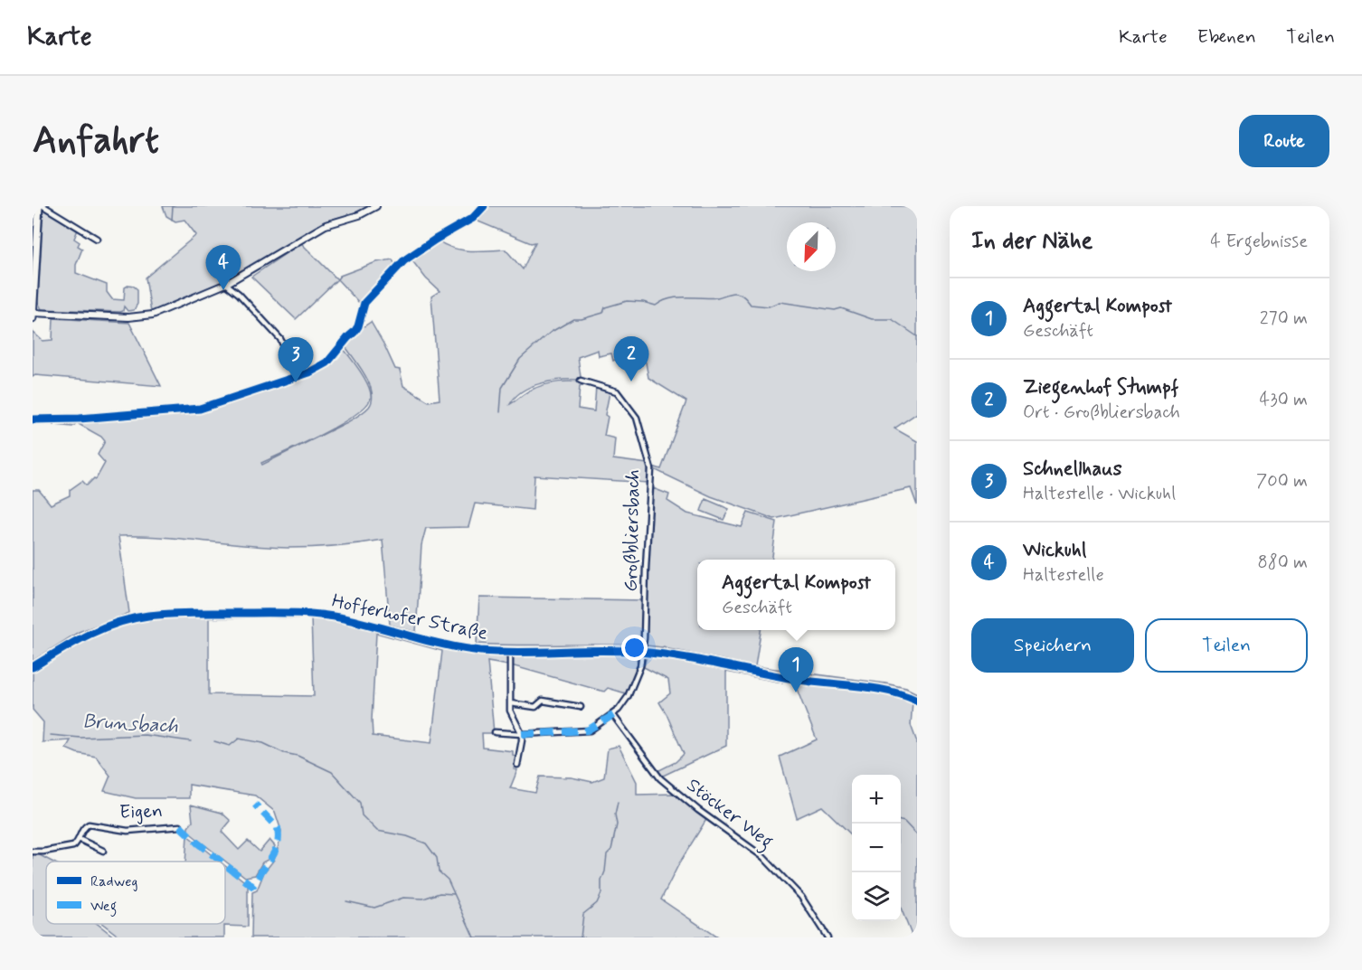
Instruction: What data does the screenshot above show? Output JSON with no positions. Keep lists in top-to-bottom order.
{
  "streets": {
    "street": [
      "Großbliersbach",
      "Hofferhofer Straße",
      "Eigen",
      "Stöcker Weg"
    ]
  },
  "crossings": [
    ["Großbliersbach", "Hofferhofer Straße"],
    ["Großbliersbach", "Stöcker Weg"]
  ],
  "water": ["Brunsbach"],
  "legend": ["Radweg", "Weg"],
  "north": "bottom left",
  "page": {
    "header": "Karte",
    "nav": ["Karte", "Ebenen", "Teilen"],
    "buttons": [
      "Route",
      ["Speichern", "Teilen"]
    ],
    "title": "Anfahrt",
    "heading": ["In der Nähe", "4 Ergebnisse"],
    "pins": [
      "4",
      "2",
      "3",
      "1"
    ],
    "list": [
      {
        "mark": "1",
        "name": "Aggertal Kompost",
        "note": "Geschäft",
        "value": "270 m"
      },
      {
        "mark": "2",
        "name": "Ziegenhof Stumpf",
        "note": "Ort · Großbliersbach",
        "value": "430 m"
      },
      {
        "mark": "3",
        "name": "Schnellhaus",
        "note": "Haltestelle · Wickuhl",
        "value": "700 m"
      },
      {
        "mark": "4",
        "name": "Wickuhl",
        "note": "Haltestelle",
        "value": "880 m"
      }
    ],
    "popup": ["Aggertal Kompost", "Geschäft"],
    "map_buttons": ["+", "−"]
  }
}
